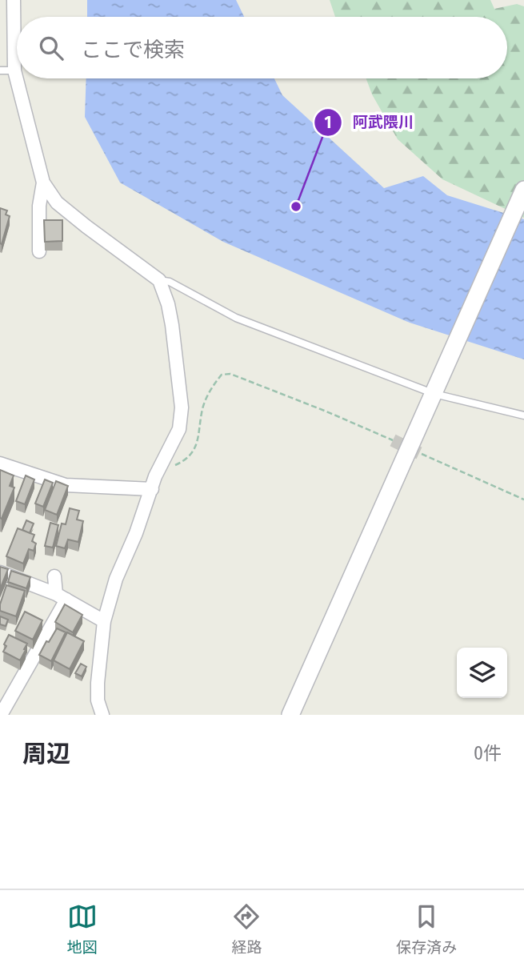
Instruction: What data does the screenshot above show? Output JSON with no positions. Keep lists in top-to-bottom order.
{
  "places": ["阿武隈川"],
  "page": {
    "search": "ここで検索",
    "heading": ["周辺", "0件"],
    "nav": ["地図", "経路", "保存済み"]
  }
}
